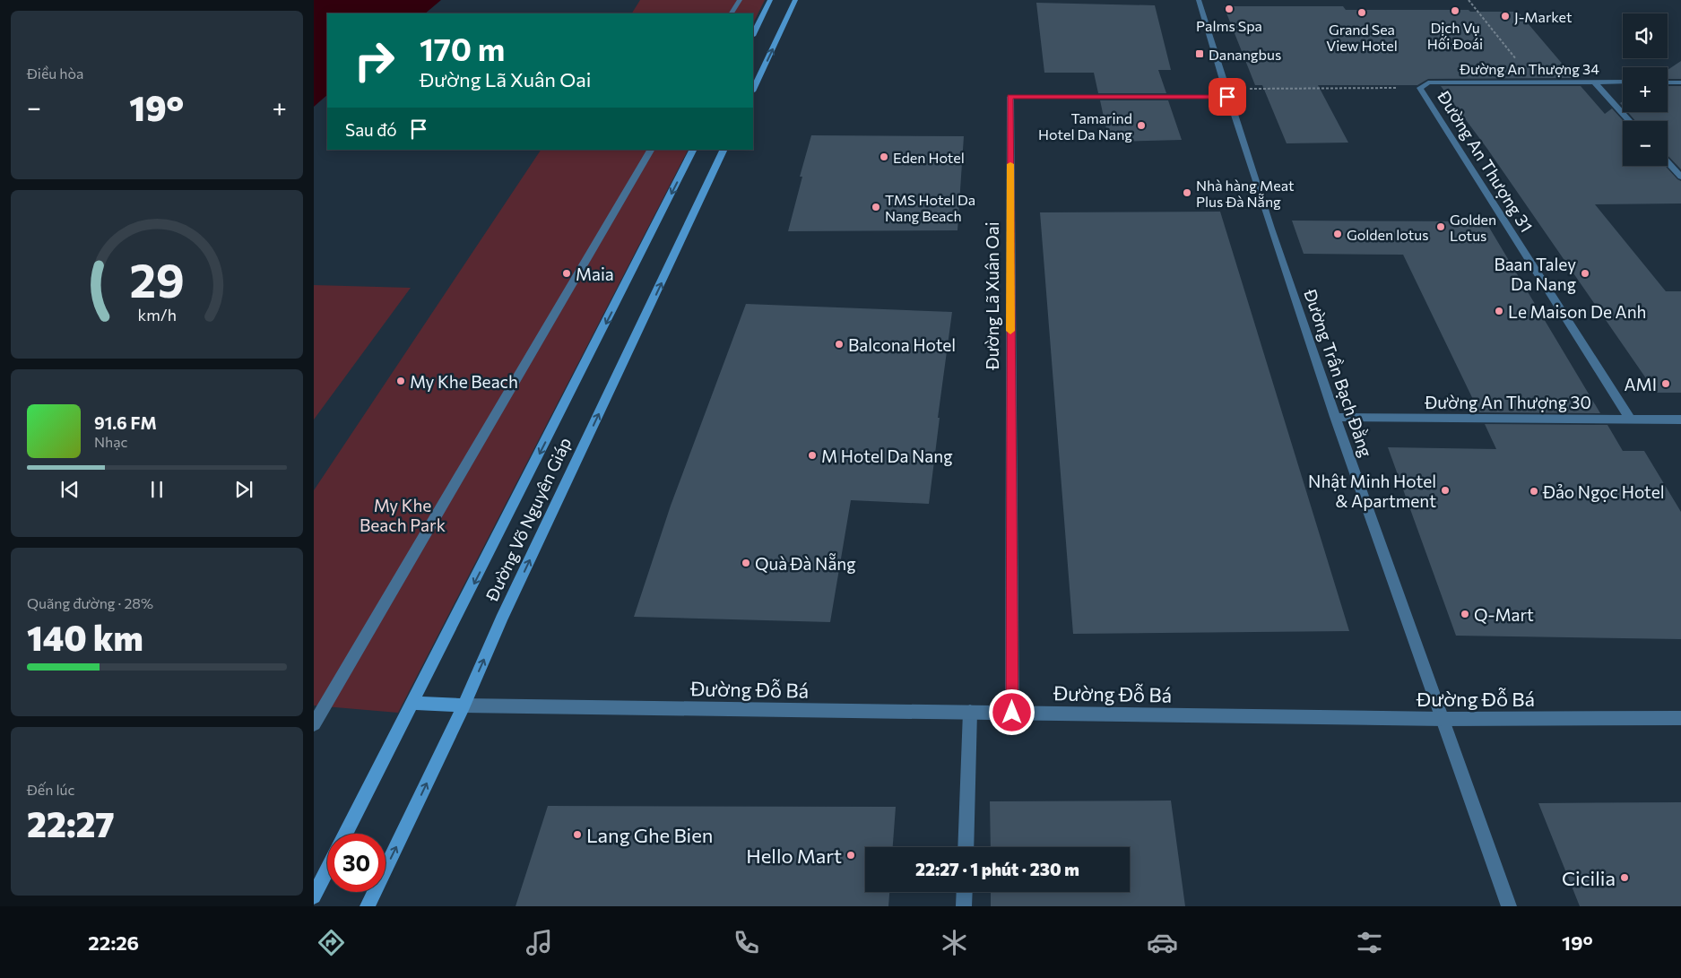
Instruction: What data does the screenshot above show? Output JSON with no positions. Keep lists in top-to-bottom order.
{
  "streets": {
    "main road": ["Đường Võ Nguyên Giáp"],
    "street": [
      "Đường An Thượng 34",
      "Đường An Thượng 31",
      "Đường Lã Xuân Oai",
      "Đường Trần Bạch Đằng",
      "Đường An Thượng 30",
      "Đường Đỗ Bá"
    ]
  },
  "crossings": [
    ["Đường An Thượng 34", "Đường An Thượng 31"],
    ["Đường An Thượng 31", "Đường An Thượng 30"],
    ["Đường Lã Xuân Oai", "Đường Trần Bạch Đằng"],
    ["Đường Lã Xuân Oai", "Đường Đỗ Bá"],
    ["Đường Trần Bạch Đằng", "Đường An Thượng 30"],
    ["Đường Trần Bạch Đằng", "Đường Đỗ Bá"],
    ["Đường Võ Nguyên Giáp", "Đường Đỗ Bá"]
  ],
  "parks": ["My Khe Beach Park"],
  "places": {
    "other": [
      "Palms Spa",
      "Dịch Vụ Hối Đoái",
      "Grand Sea View Hotel",
      "J-Market",
      "Tamarind Hotel Da Nang",
      "Eden Hotel",
      "Nhà hàng Meat Plus Đà Nẵng",
      "TMS Hotel Da Nang Beach",
      "Golden Lotus",
      "Golden lotus",
      "Maia",
      "Baan Taley Da Nang",
      "Le Maison De Anh",
      "Balcona Hotel",
      "My Khe Beach",
      "AMI",
      "M Hotel Da Nang",
      "Nhật Minh Hotel & Apartment",
      "Đảo Ngọc Hotel",
      "Quà Đà Nẵng",
      "Q-Mart",
      "Lang Ghe Bien",
      "Hello Mart",
      "Cicilia"
    ],
    "transit": ["Danangbus"]
  },
  "page": {
    "tile": [
      "Điều hòa",
      ["Quãng đường · 28%", "140 km"],
      ["Đến lúc", "22:27"]
    ],
    "map_buttons": ["+", "−"],
    "turn": ["170 m", "Đường Lã Xuân Oai"],
    "heat": ["−", "19°", "+"],
    "then": "Sau đó",
    "song": ["91.6 FM", "Nhạc"],
    "limit": "30",
    "trip": "22:27 · 1 phút · 230 m",
    "tabs": ["22:26", "19°"],
    "gauge": ["29", "km/h"]
  }
}
